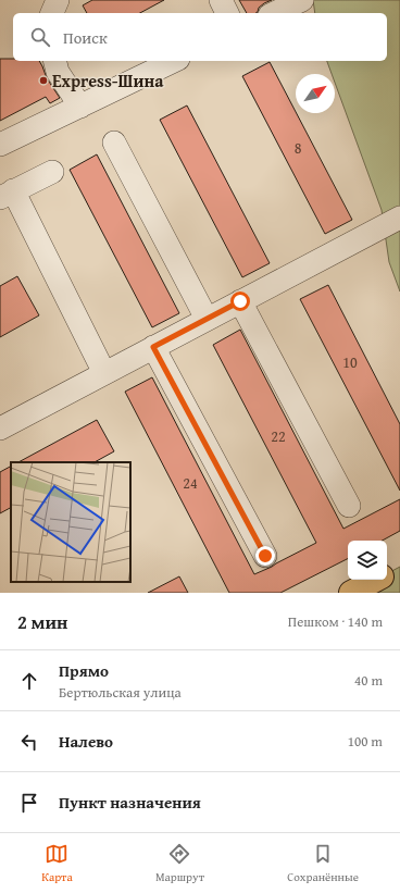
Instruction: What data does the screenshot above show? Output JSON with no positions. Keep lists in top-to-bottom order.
{
  "places": ["Express-Шина"],
  "house_numbers": [
    "8",
    "10",
    "22",
    "24"
  ],
  "north": "top right",
  "page": {
    "search": "Поиск",
    "heading": ["2 мин", "Пешком · 140 m"],
    "list": [
      ["Прямо", "Бертюльская улица", "40 m"],
      ["Налево", "100 m"],
      "Пункт назначения"
    ],
    "nav": ["Карта", "Маршрут", "Сохранённые"]
  }
}
